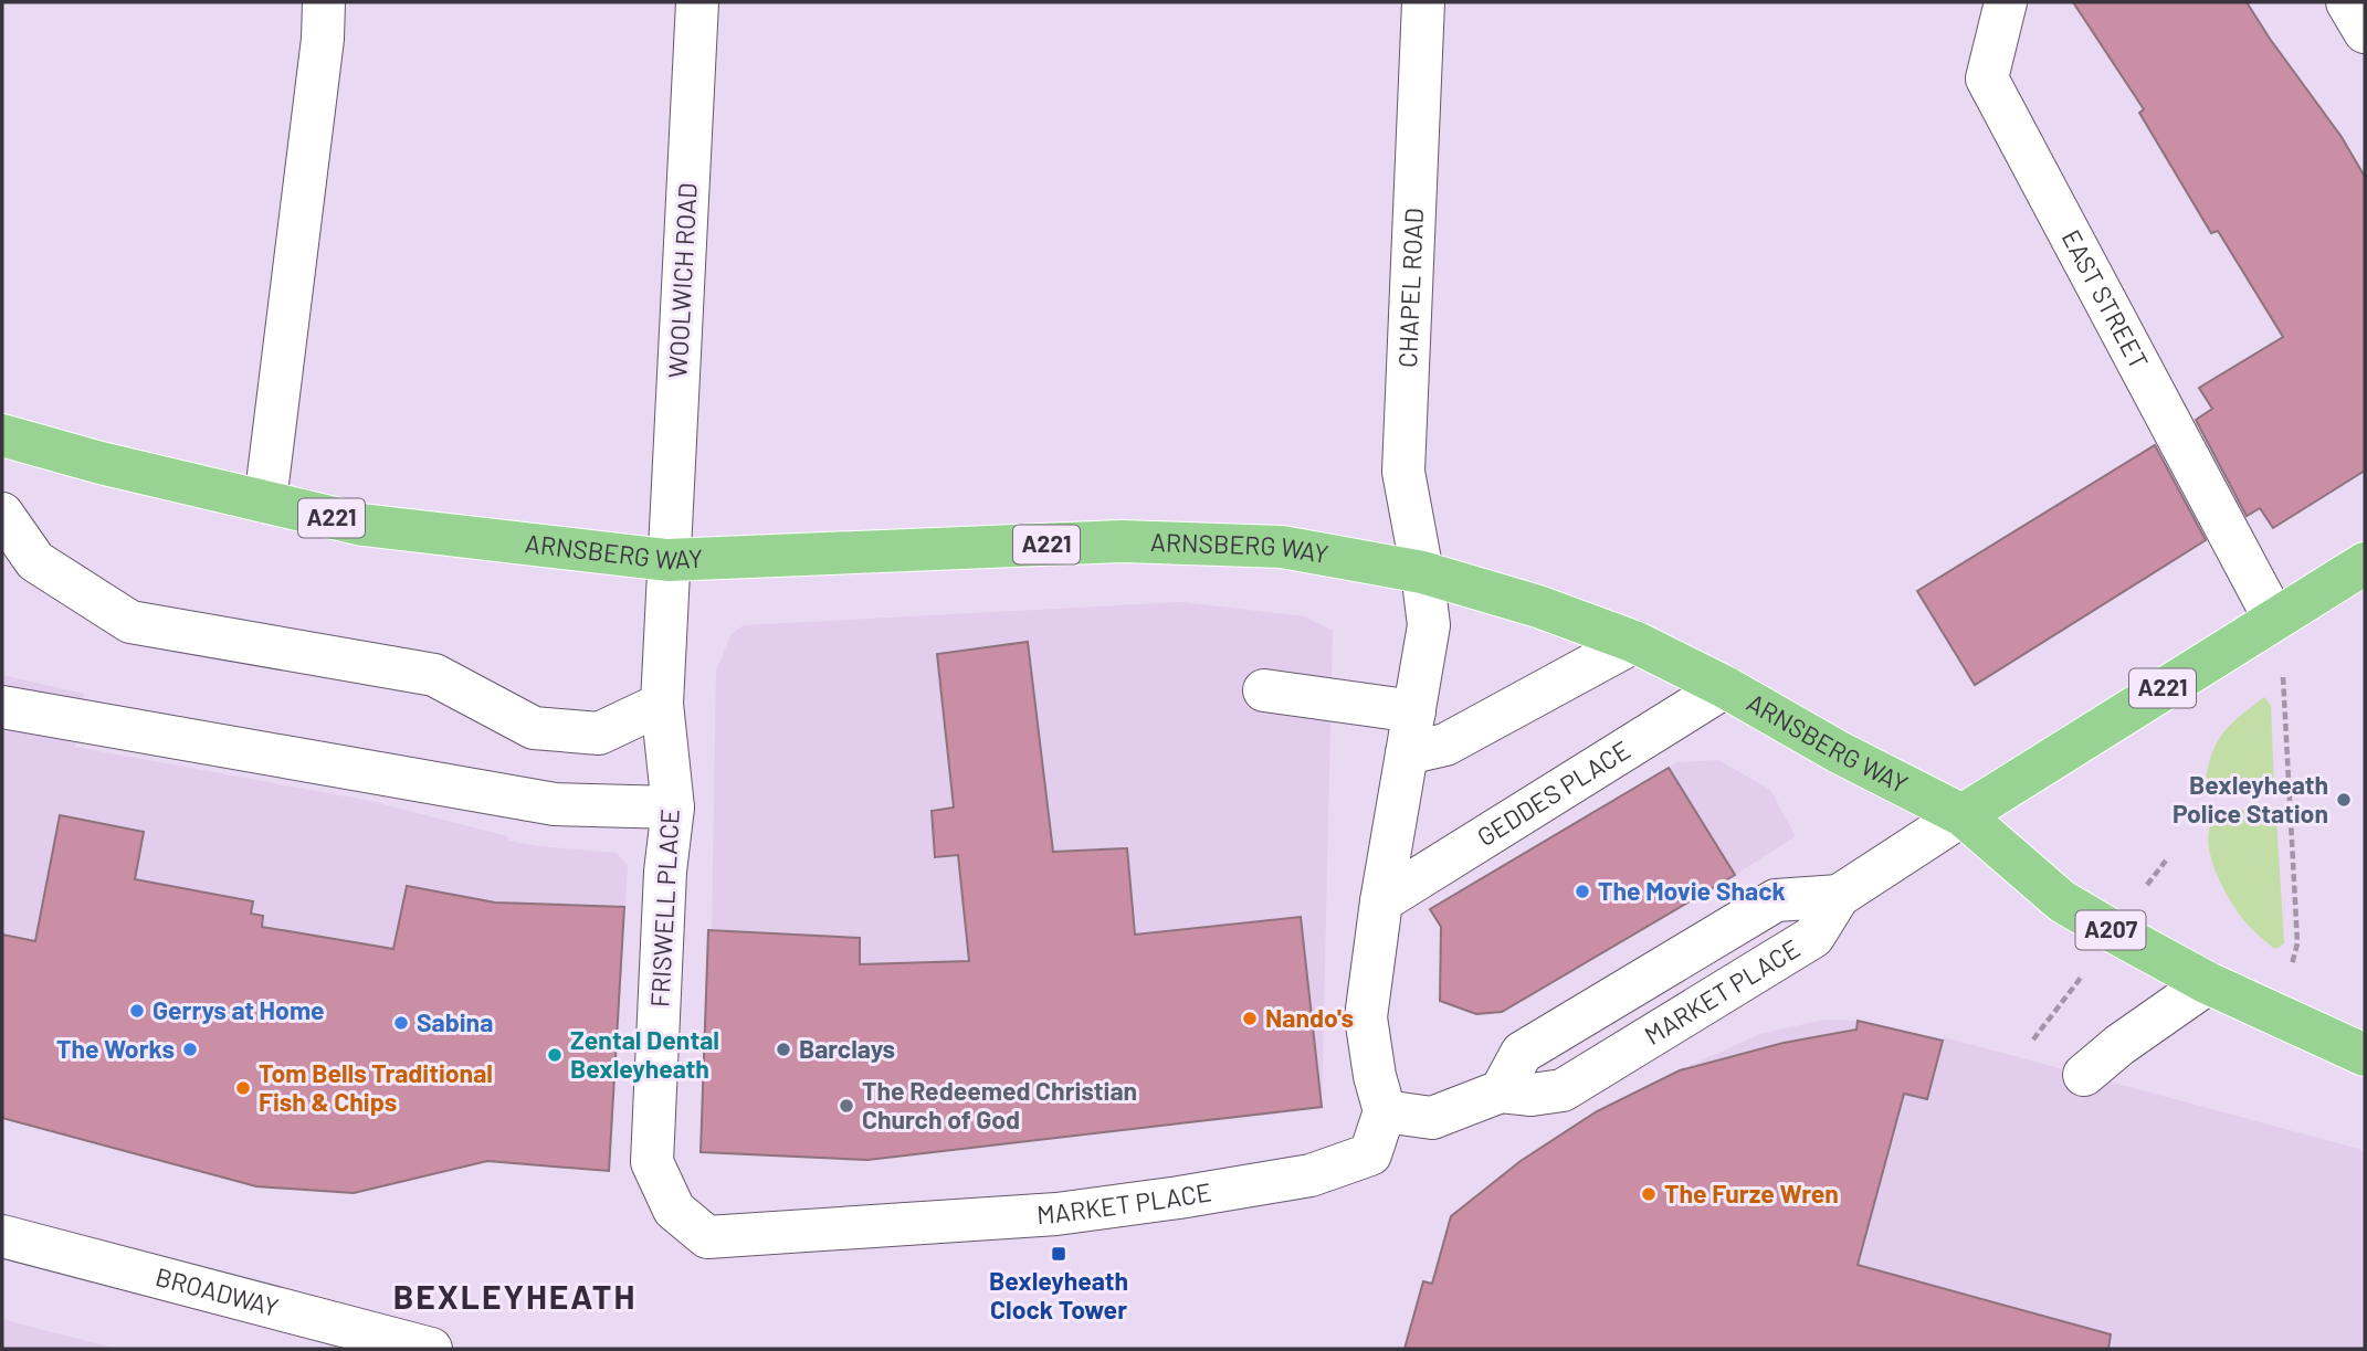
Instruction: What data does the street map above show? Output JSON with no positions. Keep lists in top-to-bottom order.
{
  "streets": {
    "main road": ["A221", "ARNSBERG WAY", "A207"],
    "street": [
      "WOOLWICH ROAD",
      "CHAPEL ROAD",
      "EAST STREET",
      "GEDDES PLACE",
      "FRISWELL PLACE",
      "MARKET PLACE",
      "BROADWAY"
    ]
  },
  "crossings": [
    ["WOOLWICH ROAD", "ARNSBERG WAY"],
    ["WOOLWICH ROAD", "FRISWELL PLACE"],
    ["CHAPEL ROAD", "ARNSBERG WAY"],
    ["EAST STREET", "A221"],
    ["A221", "ARNSBERG WAY"],
    ["A221", "MARKET PLACE"],
    ["ARNSBERG WAY", "GEDDES PLACE"],
    ["ARNSBERG WAY", "FRISWELL PLACE"],
    ["ARNSBERG WAY", "MARKET PLACE"],
    ["FRISWELL PLACE", "MARKET PLACE"]
  ],
  "districts": ["BEXLEYHEATH"],
  "places": {
    "other": [
      "Bexleyheath Police Station",
      "The Movie Shack",
      "Gerrys at Home",
      "Nando's",
      "Sabina",
      "The Works",
      "Barclays",
      "Zental Dental Bexleyheath",
      "Tom Bells Traditional Fish & Chips",
      "The Redeemed Christian Church of God",
      "The Furze Wren"
    ],
    "transit": ["Bexleyheath Clock Tower"]
  }
}
